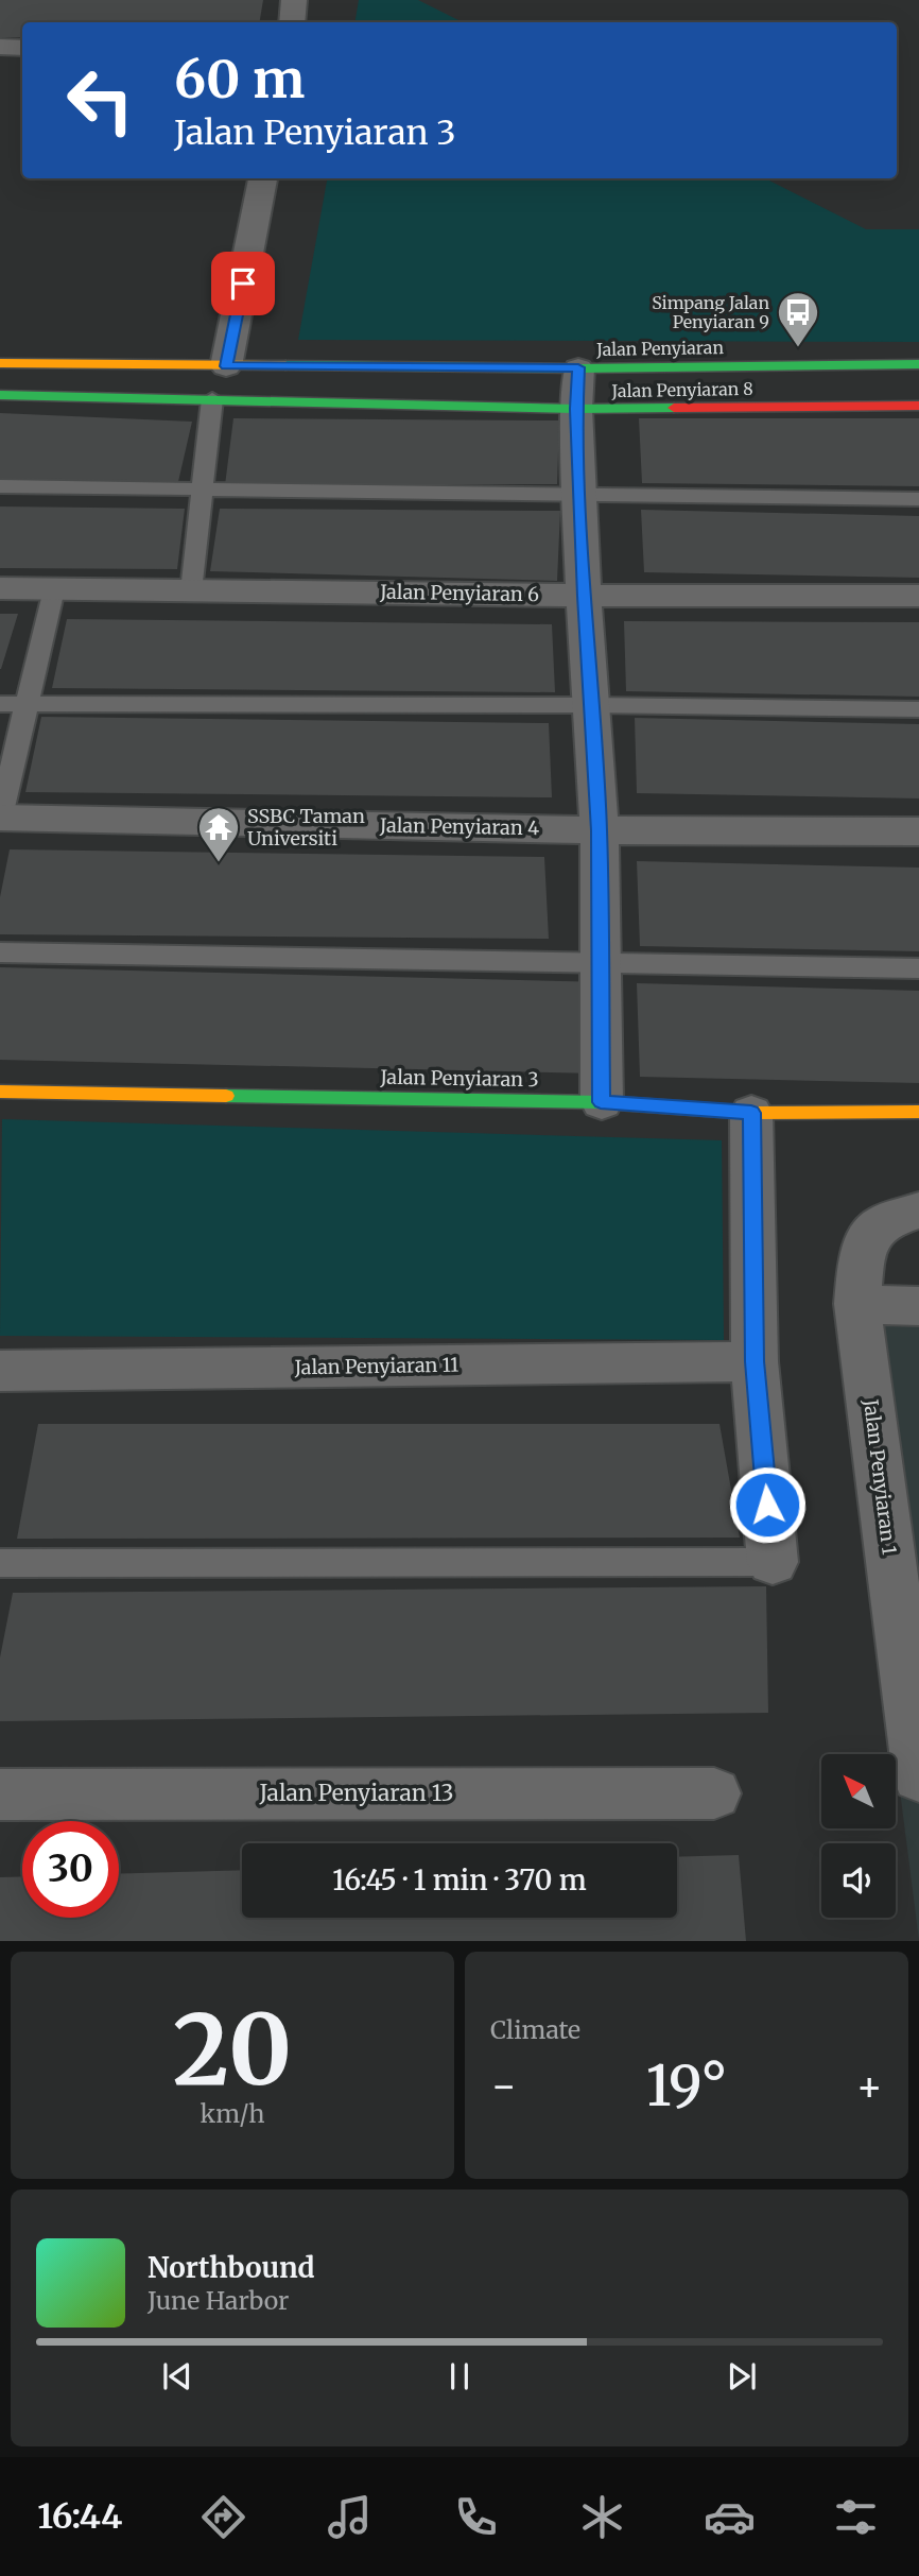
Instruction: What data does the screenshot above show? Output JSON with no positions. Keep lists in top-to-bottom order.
{
  "streets": {
    "street": [
      "Jalan Penyiaran",
      "Jalan Penyiaran 8",
      "Jalan Penyiaran 6",
      "Jalan Penyiaran 4",
      "Jalan Penyiaran 3",
      "Jalan Penyiaran 11",
      "Jalan Penyiaran 1",
      "Jalan Penyiaran 13"
    ]
  },
  "places": {
    "bus stop": ["Simpang Jalan Penyiaran 9"],
    "temple": ["SSBC Taman Universiti"]
  },
  "north": "top left",
  "page": {
    "turn": ["60 m", "Jalan Penyiaran 3"],
    "limit": "30",
    "trip": "16:45 · 1 min · 370 m",
    "tile": [
      ["20", "km/h"],
      "Climate"
    ],
    "heat": ["−", "19°", "+"],
    "song": ["Northbound", "June Harbor"],
    "tabs": "16:44"
  }
}
